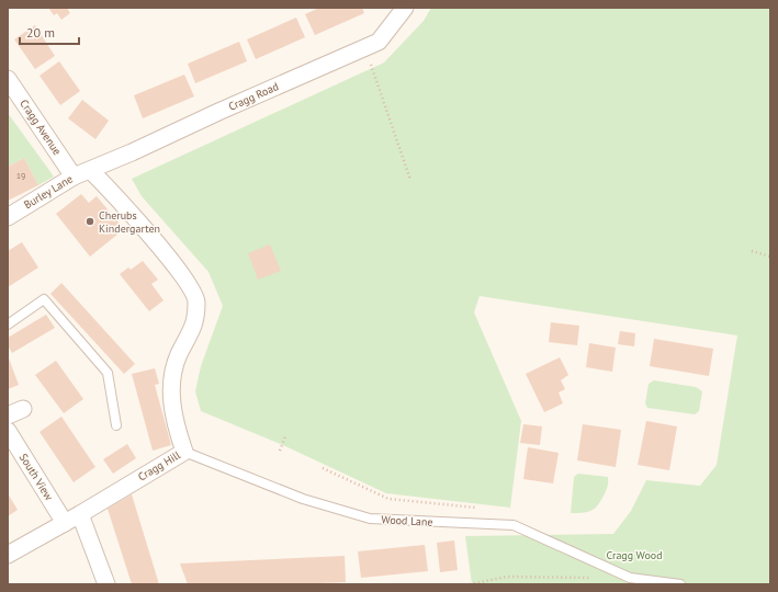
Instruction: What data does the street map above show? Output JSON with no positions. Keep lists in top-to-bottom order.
{
  "streets": {
    "street": [
      "Cragg Road",
      "Cragg Avenue",
      "Burley Lane",
      "Cragg Hill",
      "South View"
    ],
    "lane": ["Wood Lane"]
  },
  "crossings": [
    ["Cragg Road", "Burley Lane"],
    ["Cragg Road", "Cragg Hill"],
    ["Cragg Avenue", "Burley Lane"],
    ["Burley Lane", "Cragg Hill"],
    ["Cragg Hill", "South View"],
    ["Cragg Hill", "Wood Lane"]
  ],
  "parks": ["Cragg Wood"],
  "places": ["Cherubs Kindergarten"],
  "house_numbers": ["19"],
  "scale_bar": "20 m"
}
